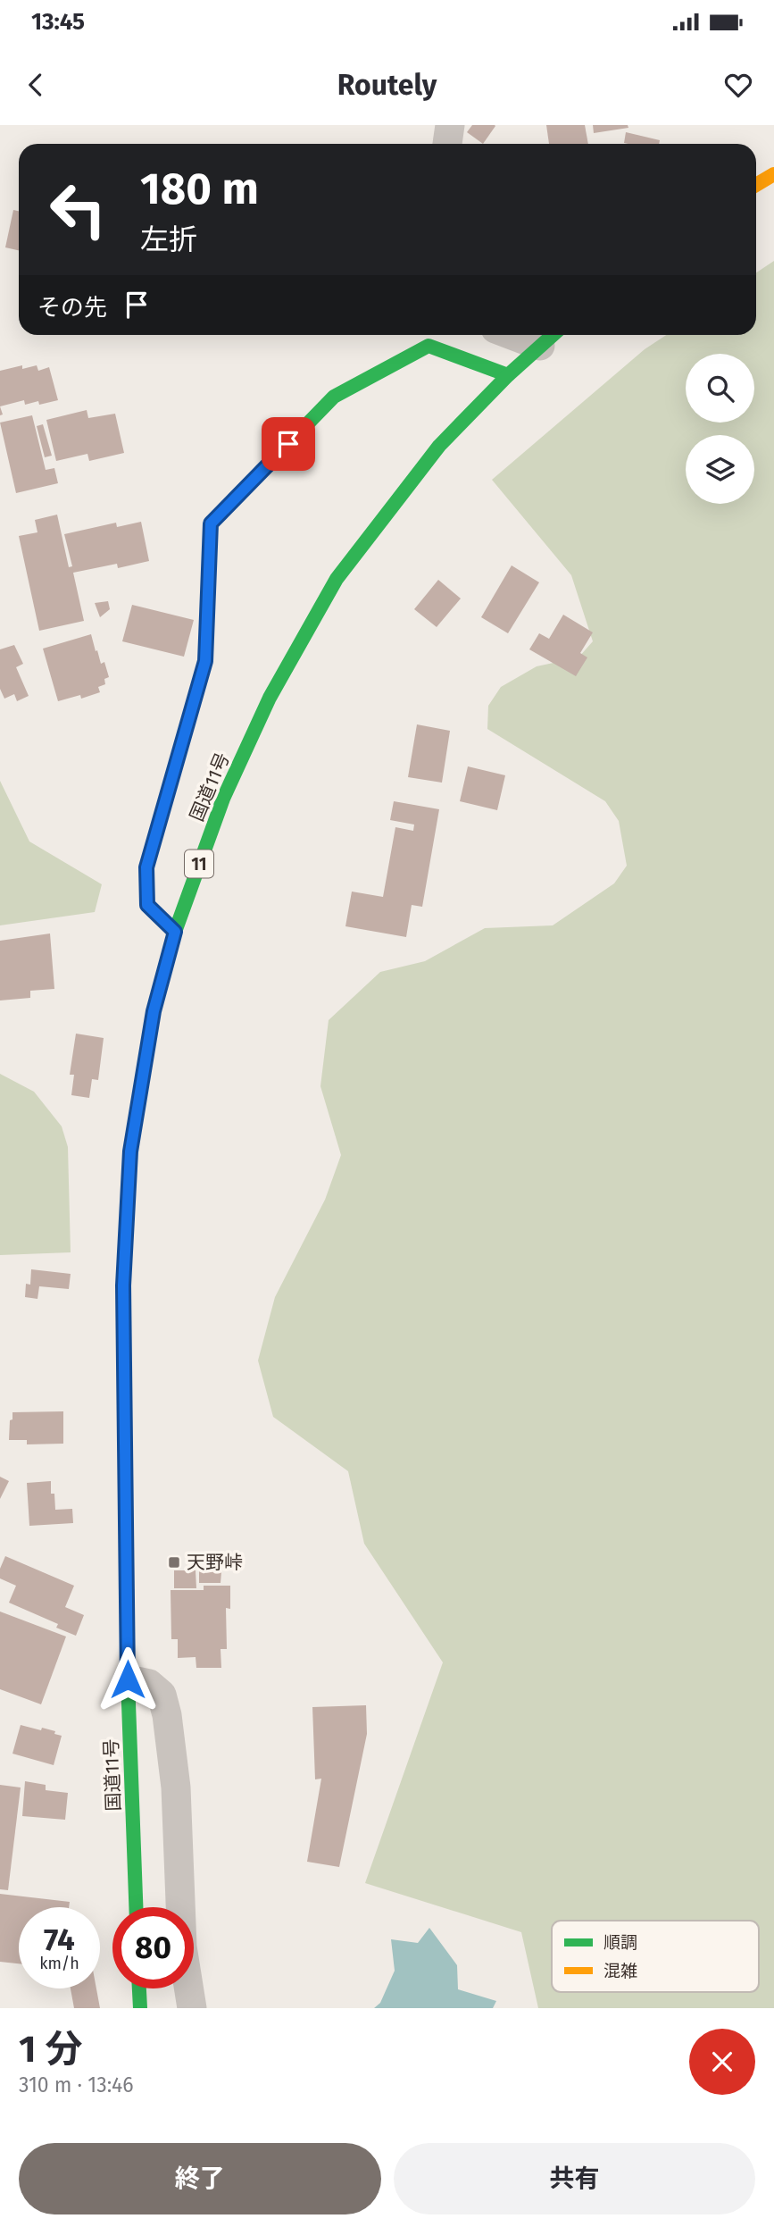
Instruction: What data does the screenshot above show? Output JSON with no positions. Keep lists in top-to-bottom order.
{
  "streets": {
    "main road": ["国道11号", "11"]
  },
  "places": {
    "transit": ["天野峠"]
  },
  "legend": ["順調", "混雑"],
  "page": {
    "status": "13:45",
    "header": "Routely",
    "turn": ["180 m", "左折"],
    "then": "その先",
    "speed": "74 km/h",
    "limit": "80",
    "heading": ["1 分", "310 m · 13:46"],
    "buttons": ["終了", "共有"]
  }
}
